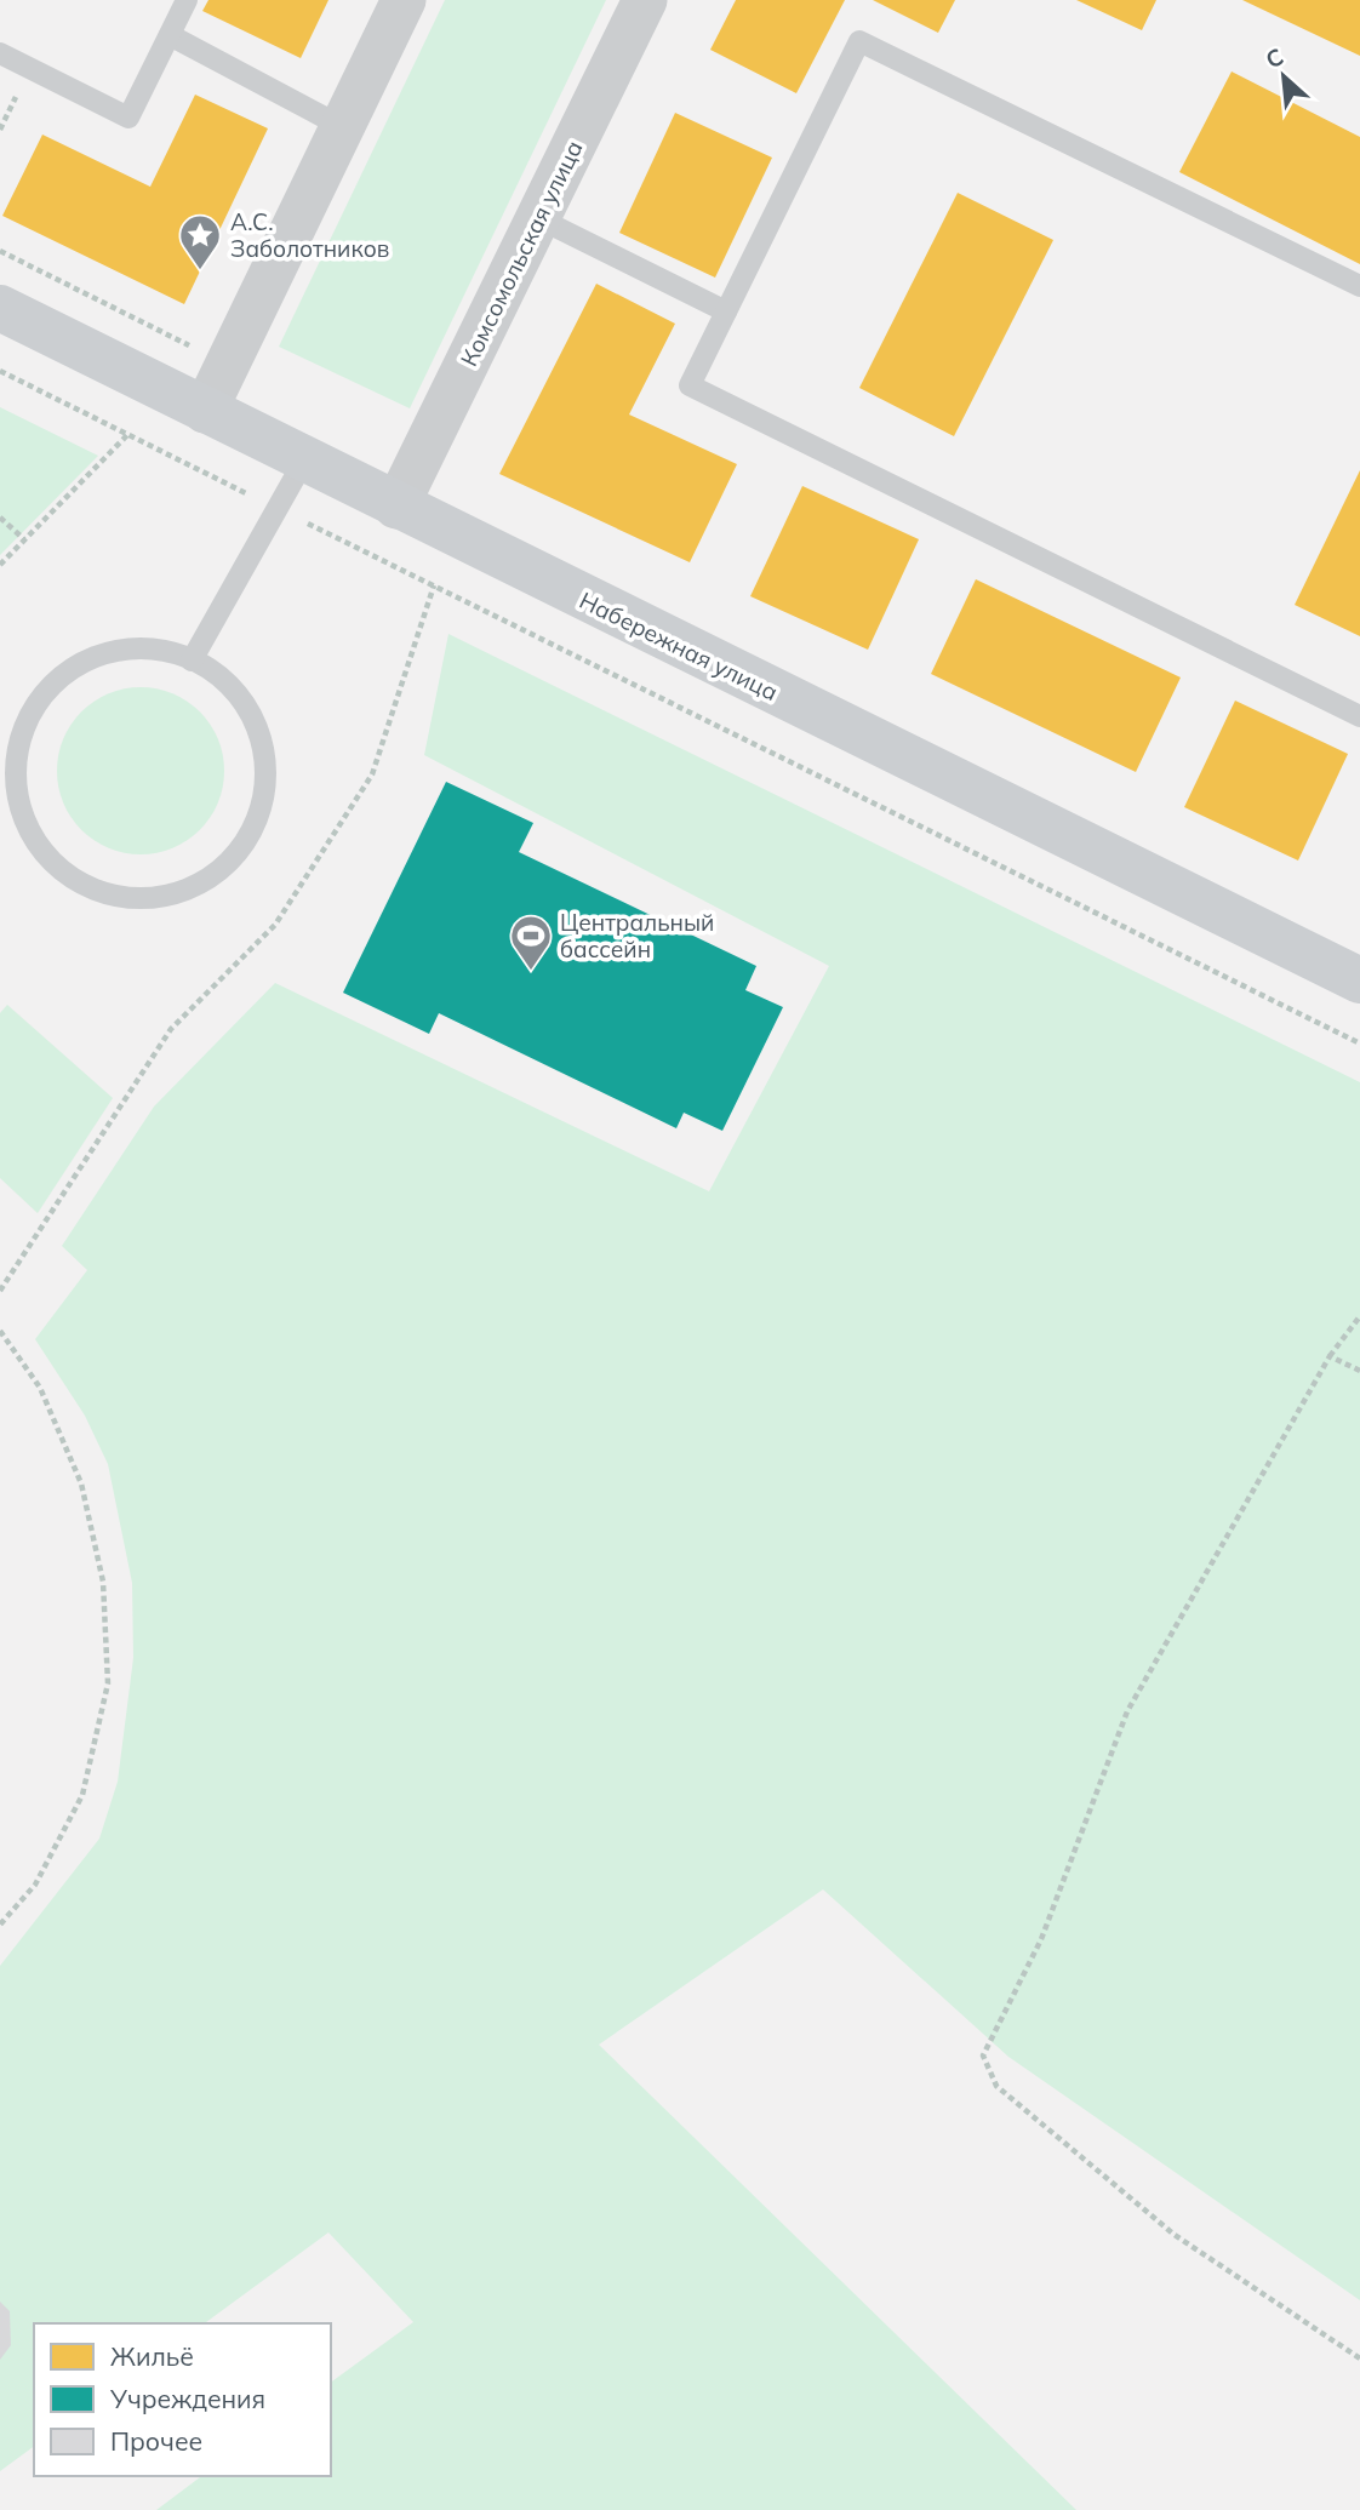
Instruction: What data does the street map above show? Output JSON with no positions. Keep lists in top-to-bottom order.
{
  "streets": {
    "street": ["Комсомольская улица", "Набережная улица"]
  },
  "crossings": [
    ["Комсомольская улица", "Набережная улица"]
  ],
  "places": {
    "place": ["А.С. Заболотников"],
    "sports": ["Центральный бассейн"]
  },
  "legend": ["Жильё", "Учреждения", "Прочее"],
  "north": "top left"
}
